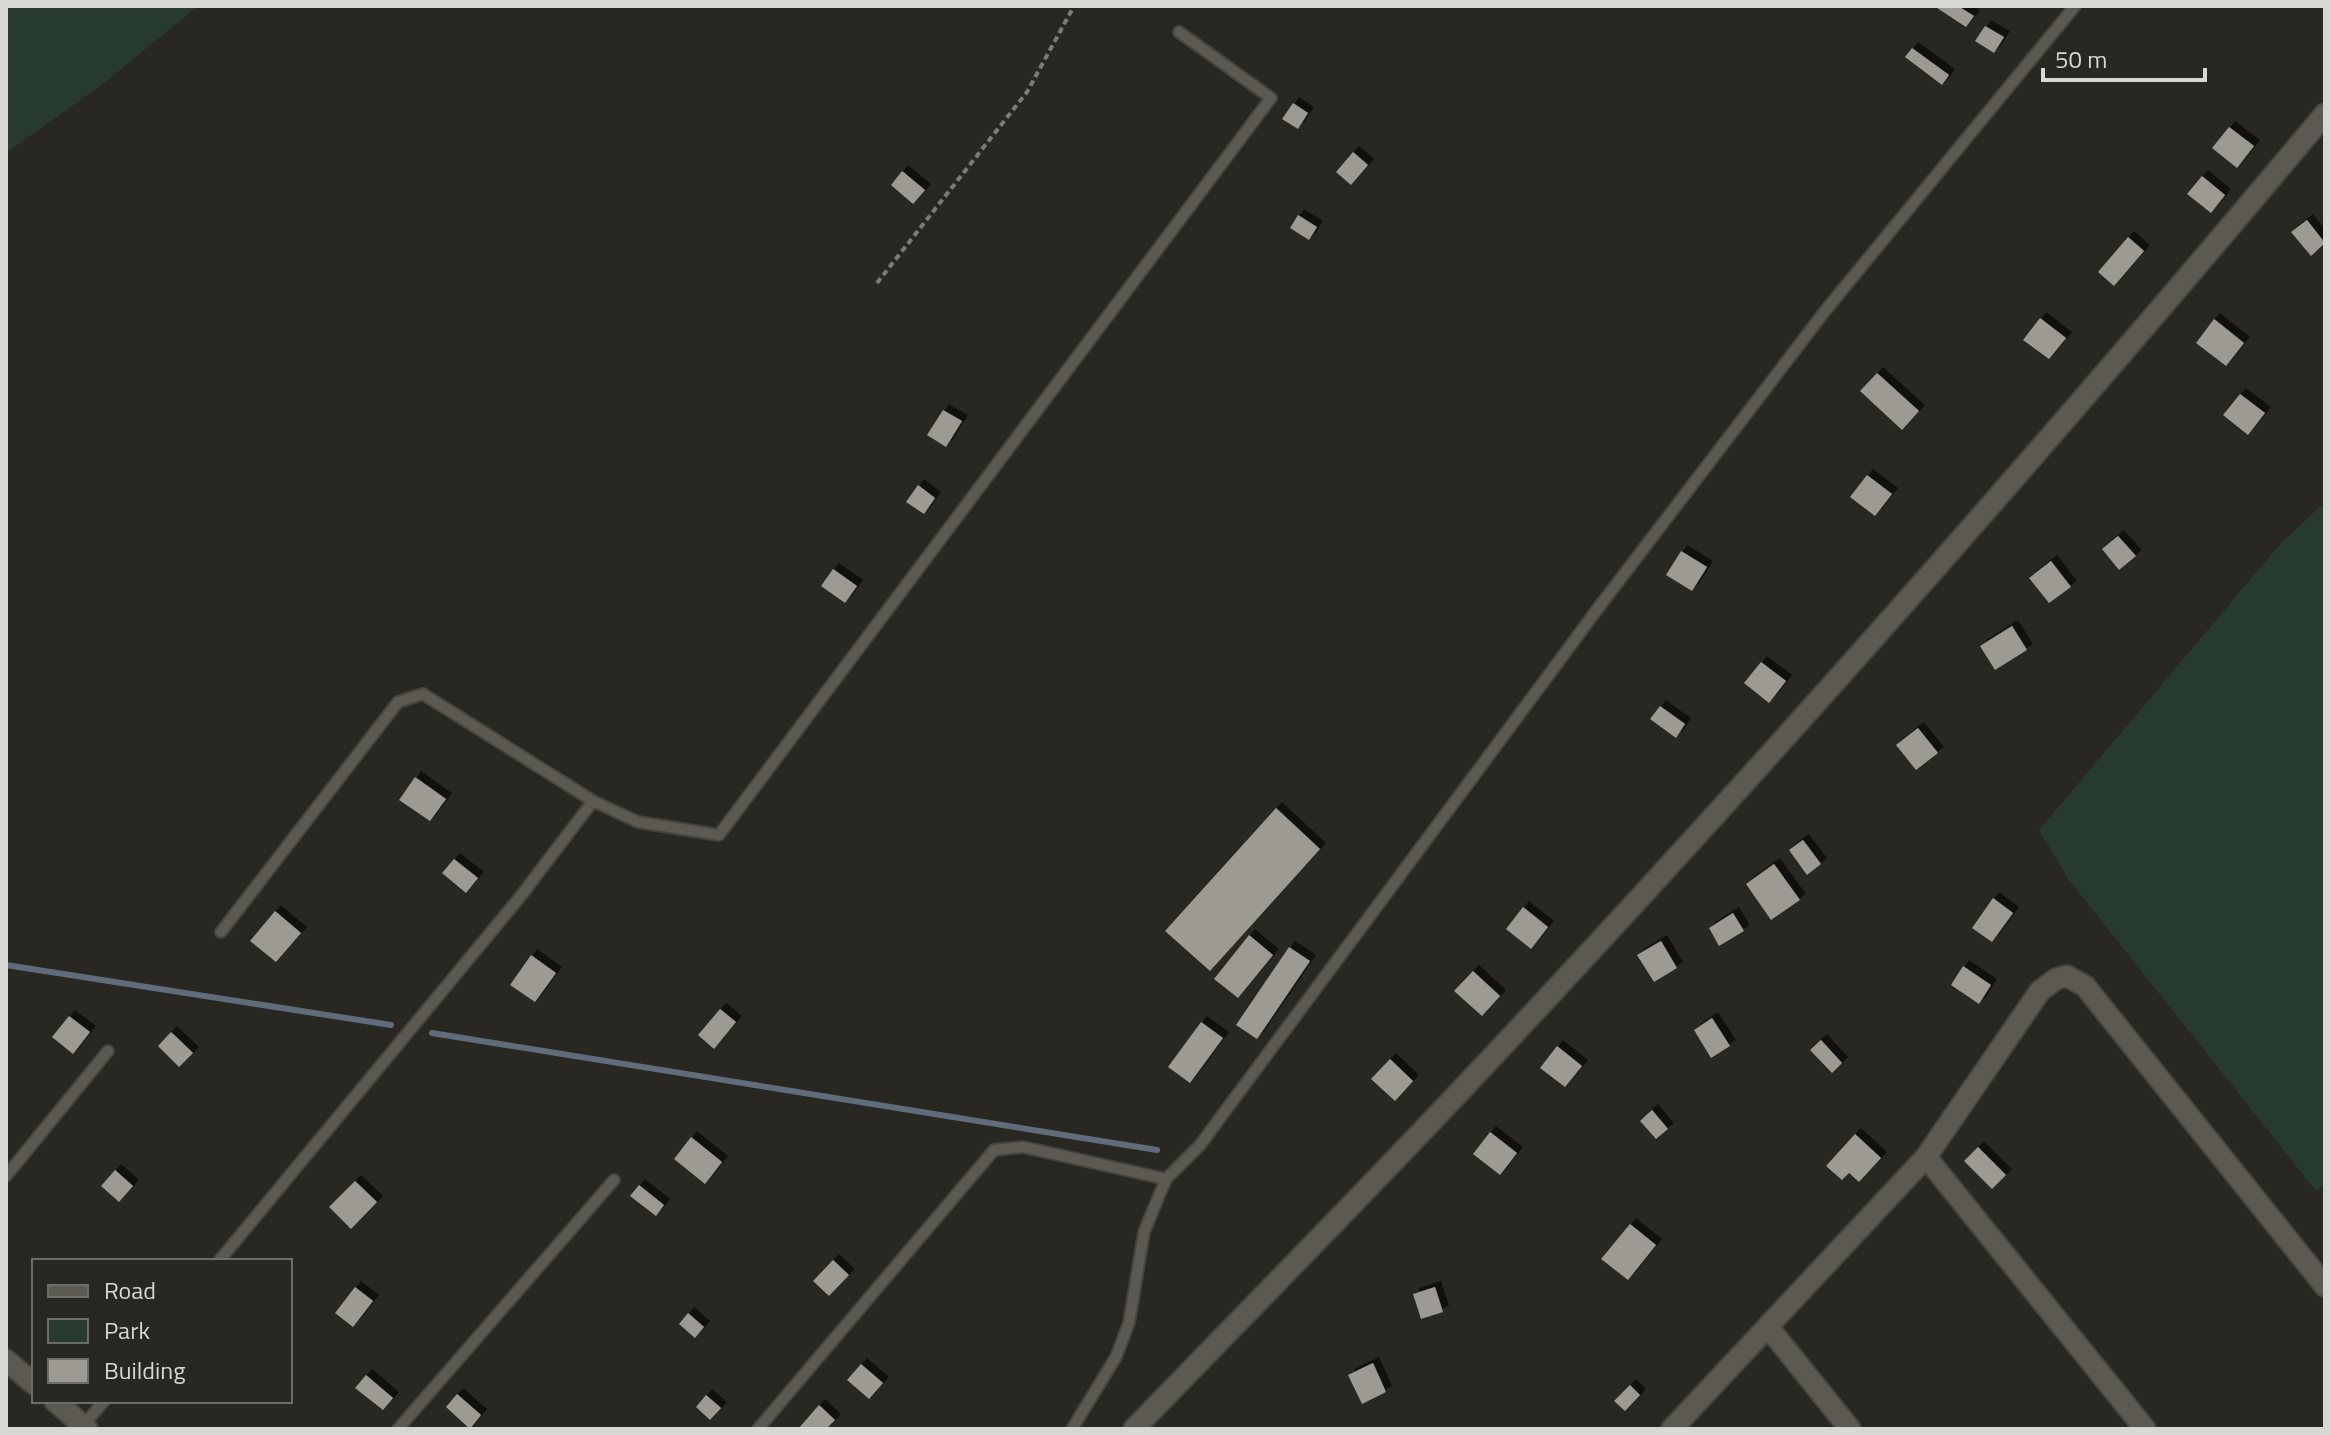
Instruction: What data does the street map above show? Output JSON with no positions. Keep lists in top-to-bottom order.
{
  "legend": ["Road", "Park", "Building"],
  "scale_bar": "50 m"
}
